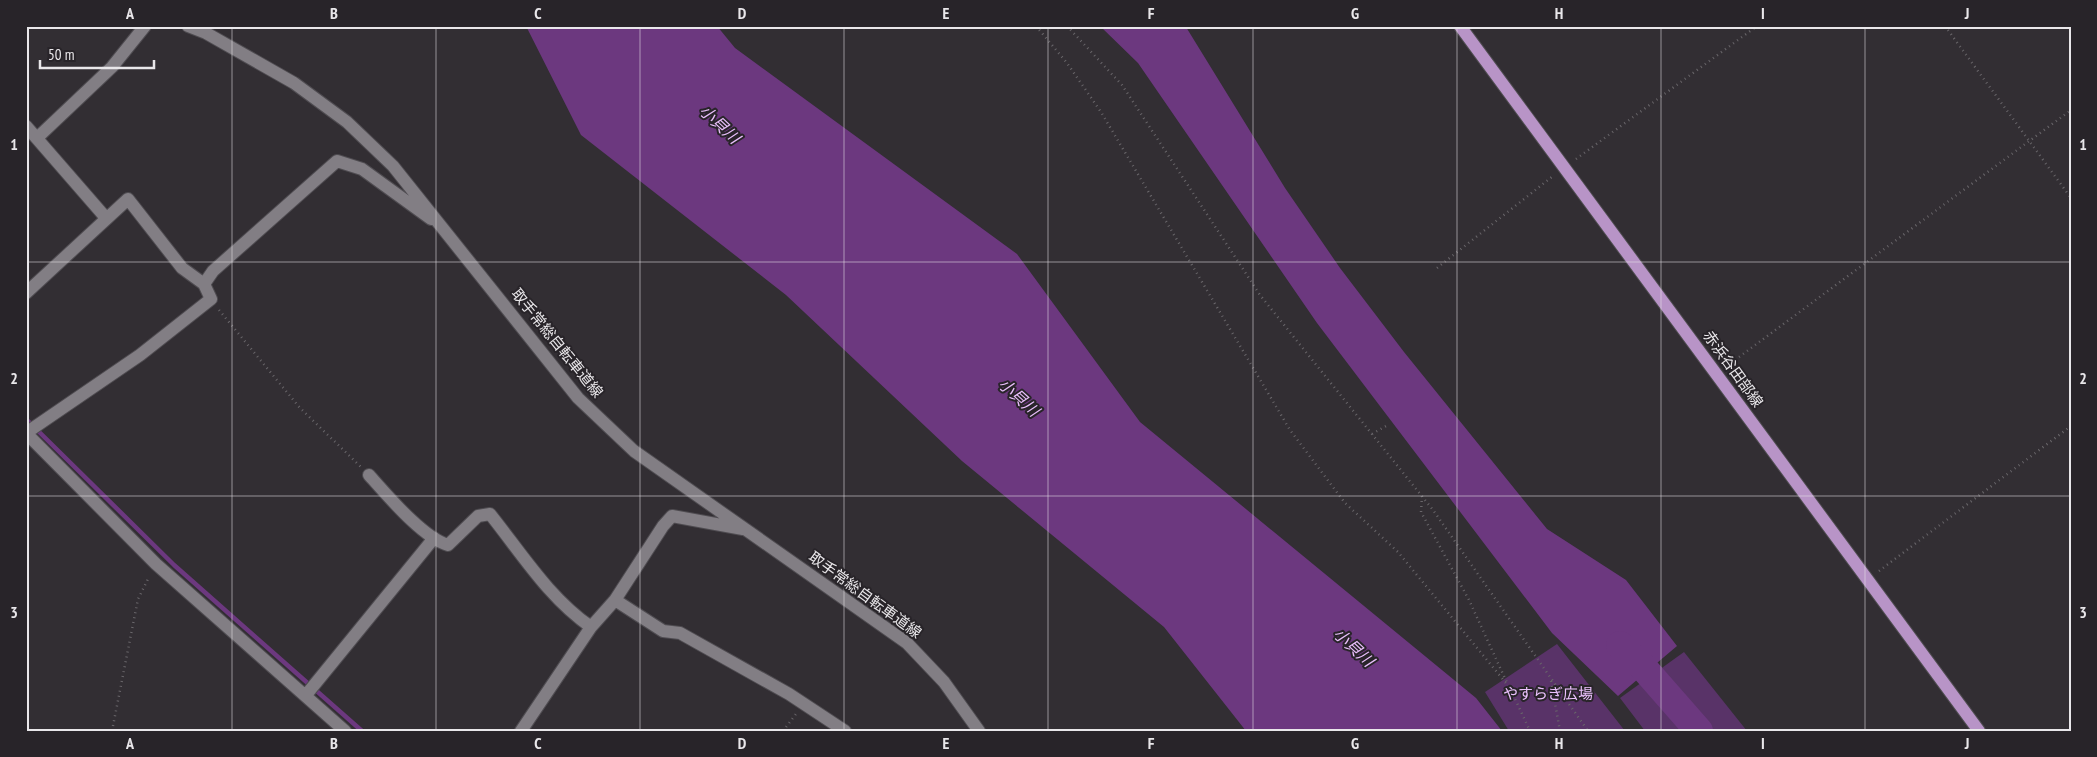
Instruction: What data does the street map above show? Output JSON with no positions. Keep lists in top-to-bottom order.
{
  "streets": {
    "main road": ["赤浜谷田部線"],
    "street": ["取手常総自転車道線"]
  },
  "water": ["小貝川"],
  "parks": ["やすらぎ広場"],
  "scale_bar": "50 m",
  "grid": {
    "columns": [
      "A",
      "B",
      "C",
      "D",
      "E",
      "F",
      "G",
      "H",
      "I",
      "J"
    ],
    "rows": ["1", "2", "3"]
  }
}
